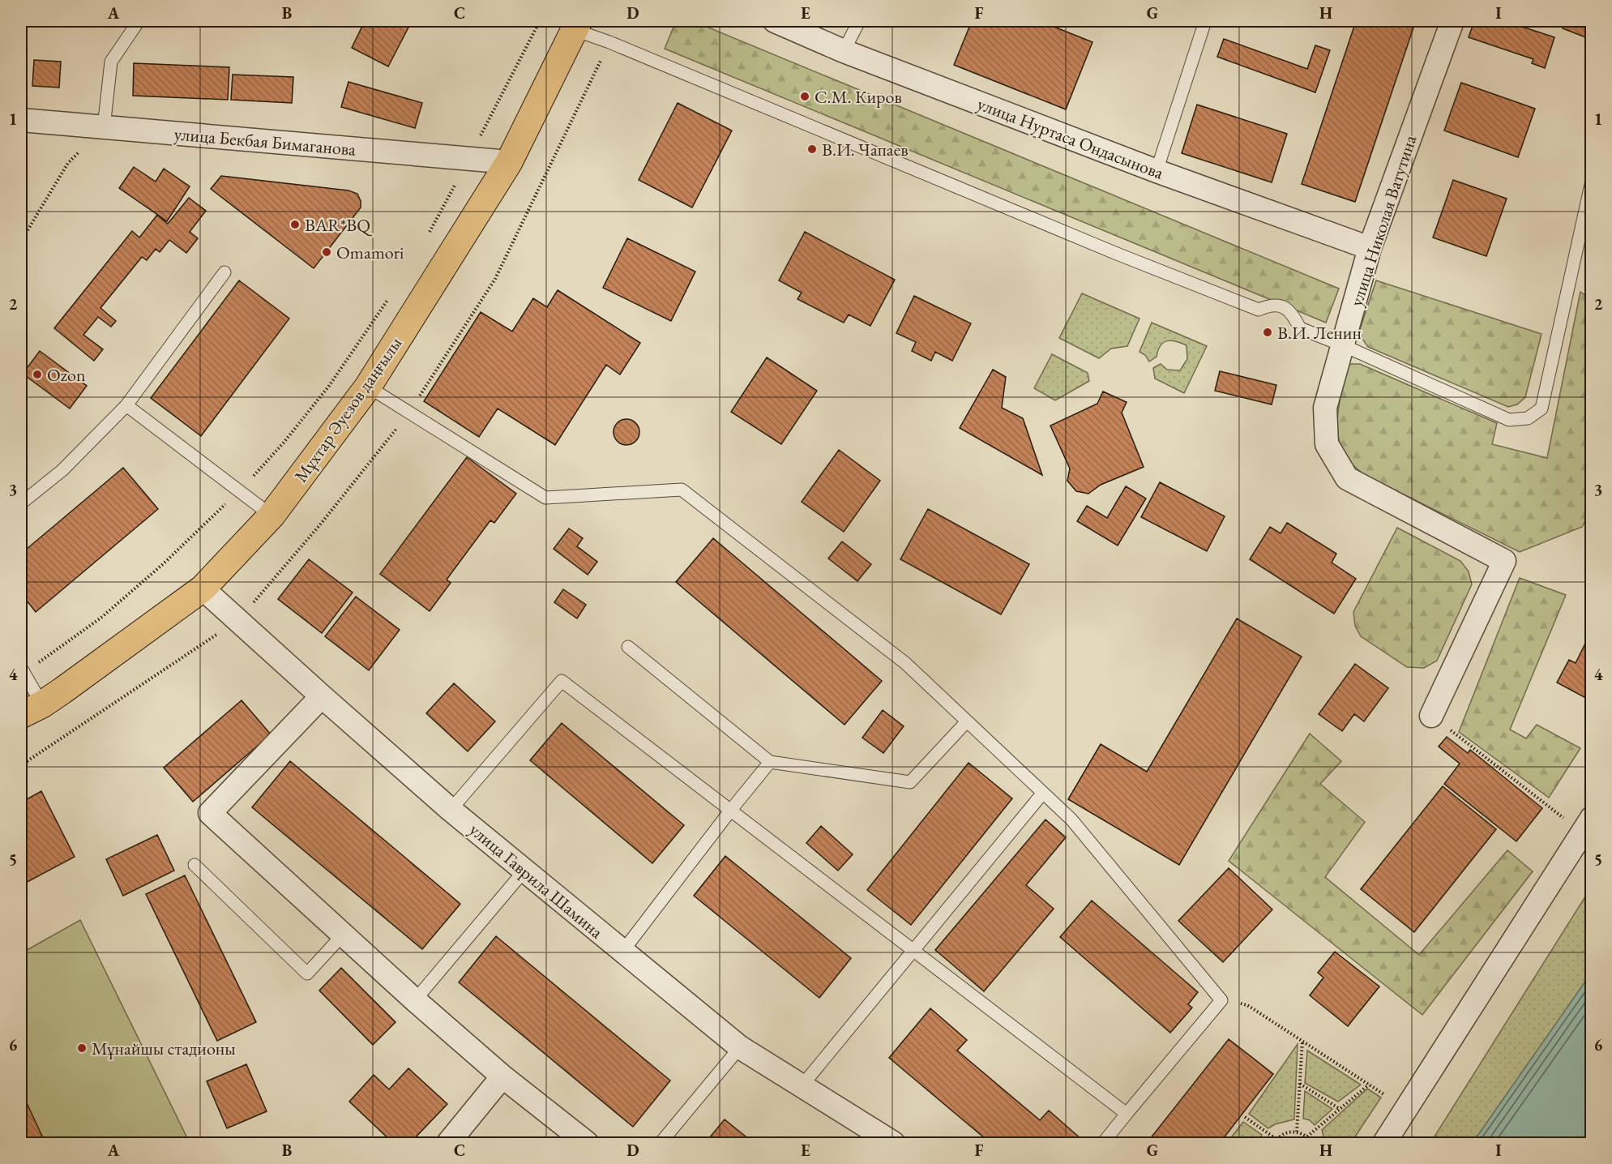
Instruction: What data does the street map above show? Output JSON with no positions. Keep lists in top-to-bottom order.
{
  "streets": {
    "main road": ["Мұхтар Әуезов даңғылы"],
    "street": [
      "улица Нуртаса Ондасынова",
      "улица Бекбая Бимаганова",
      "улица Николая Ватутина",
      "улица Гаврила Шамина"
    ]
  },
  "crossings": [
    ["улица Нуртаса Ондасынова", "улица Николая Ватутина"],
    ["улица Бекбая Бимаганова", "Мұхтар Әуезов даңғылы"],
    ["Мұхтар Әуезов даңғылы", "улица Гаврила Шамина"]
  ],
  "places": [
    "С.М. Киров",
    "В.И. Чапаев",
    "BAR*BQ",
    "Omamori",
    "В.И. Ленин",
    "Ozon",
    "Мұнайшы стадионы"
  ],
  "grid": {
    "columns": [
      "A",
      "B",
      "C",
      "D",
      "E",
      "F",
      "G",
      "H",
      "I"
    ],
    "rows": [
      "1",
      "2",
      "3",
      "4",
      "5",
      "6"
    ]
  }
}
